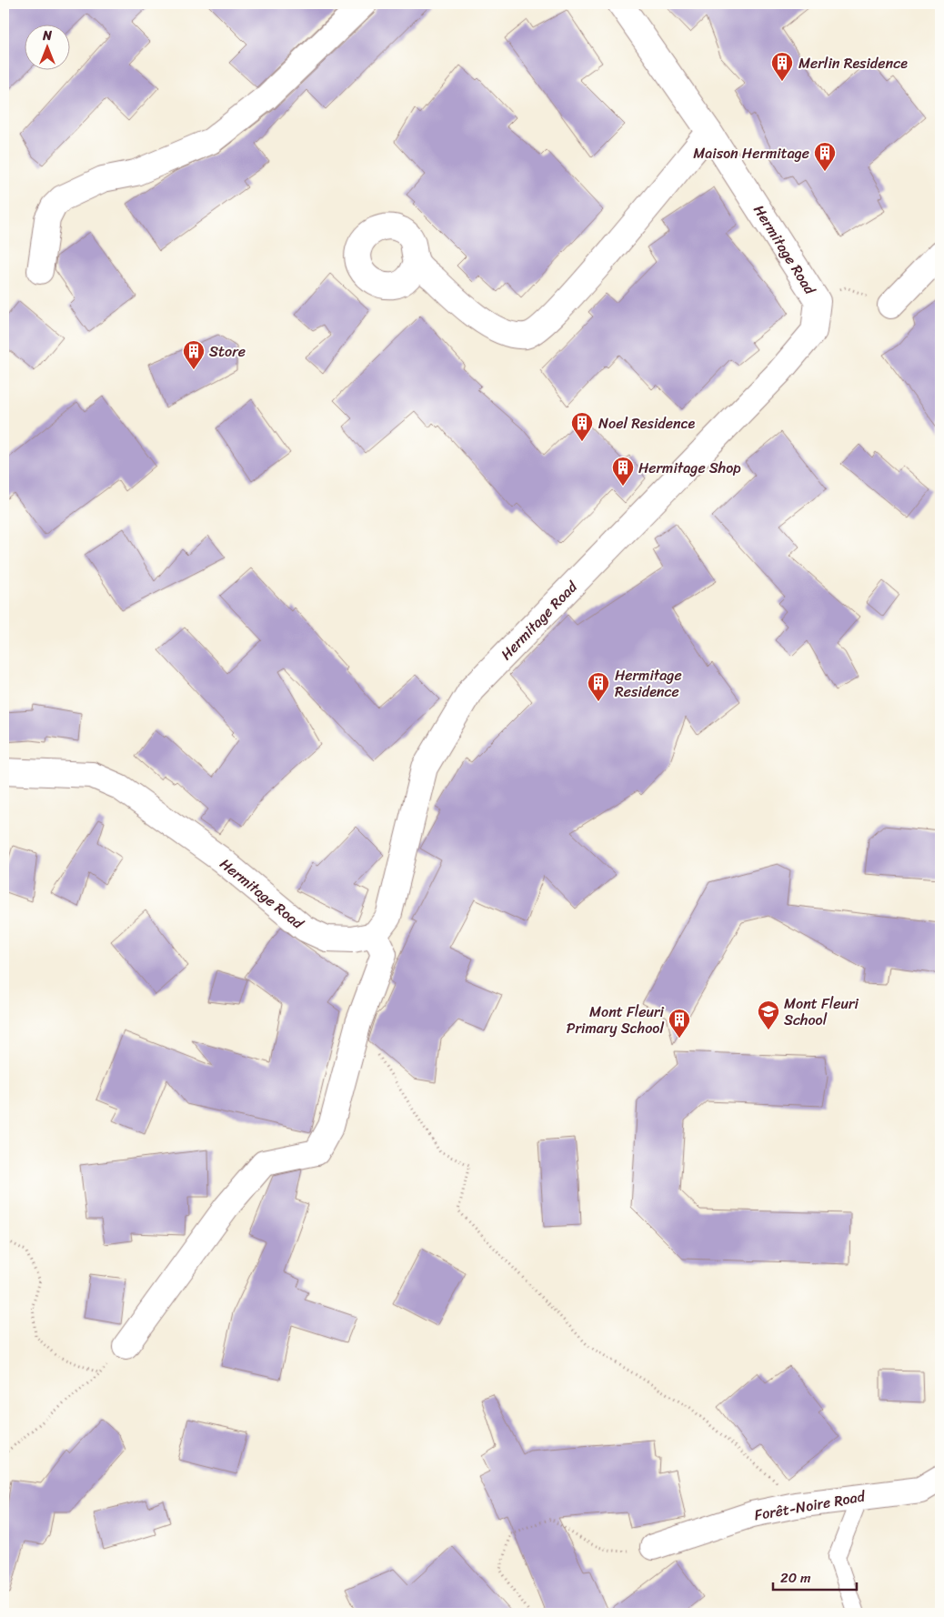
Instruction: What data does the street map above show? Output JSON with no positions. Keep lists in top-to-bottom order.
{
  "streets": {
    "street": ["Hermitage Road", "Forêt-Noire Road"]
  },
  "places": {
    "building": [
      "Merlin Residence",
      "Maison Hermitage",
      "Store",
      "Noel Residence",
      "Hermitage Shop",
      "Hermitage Residence",
      "Mont Fleuri Primary School"
    ],
    "school or university": ["Mont Fleuri School"]
  },
  "scale_bar": "20 m",
  "north": "top"
}
